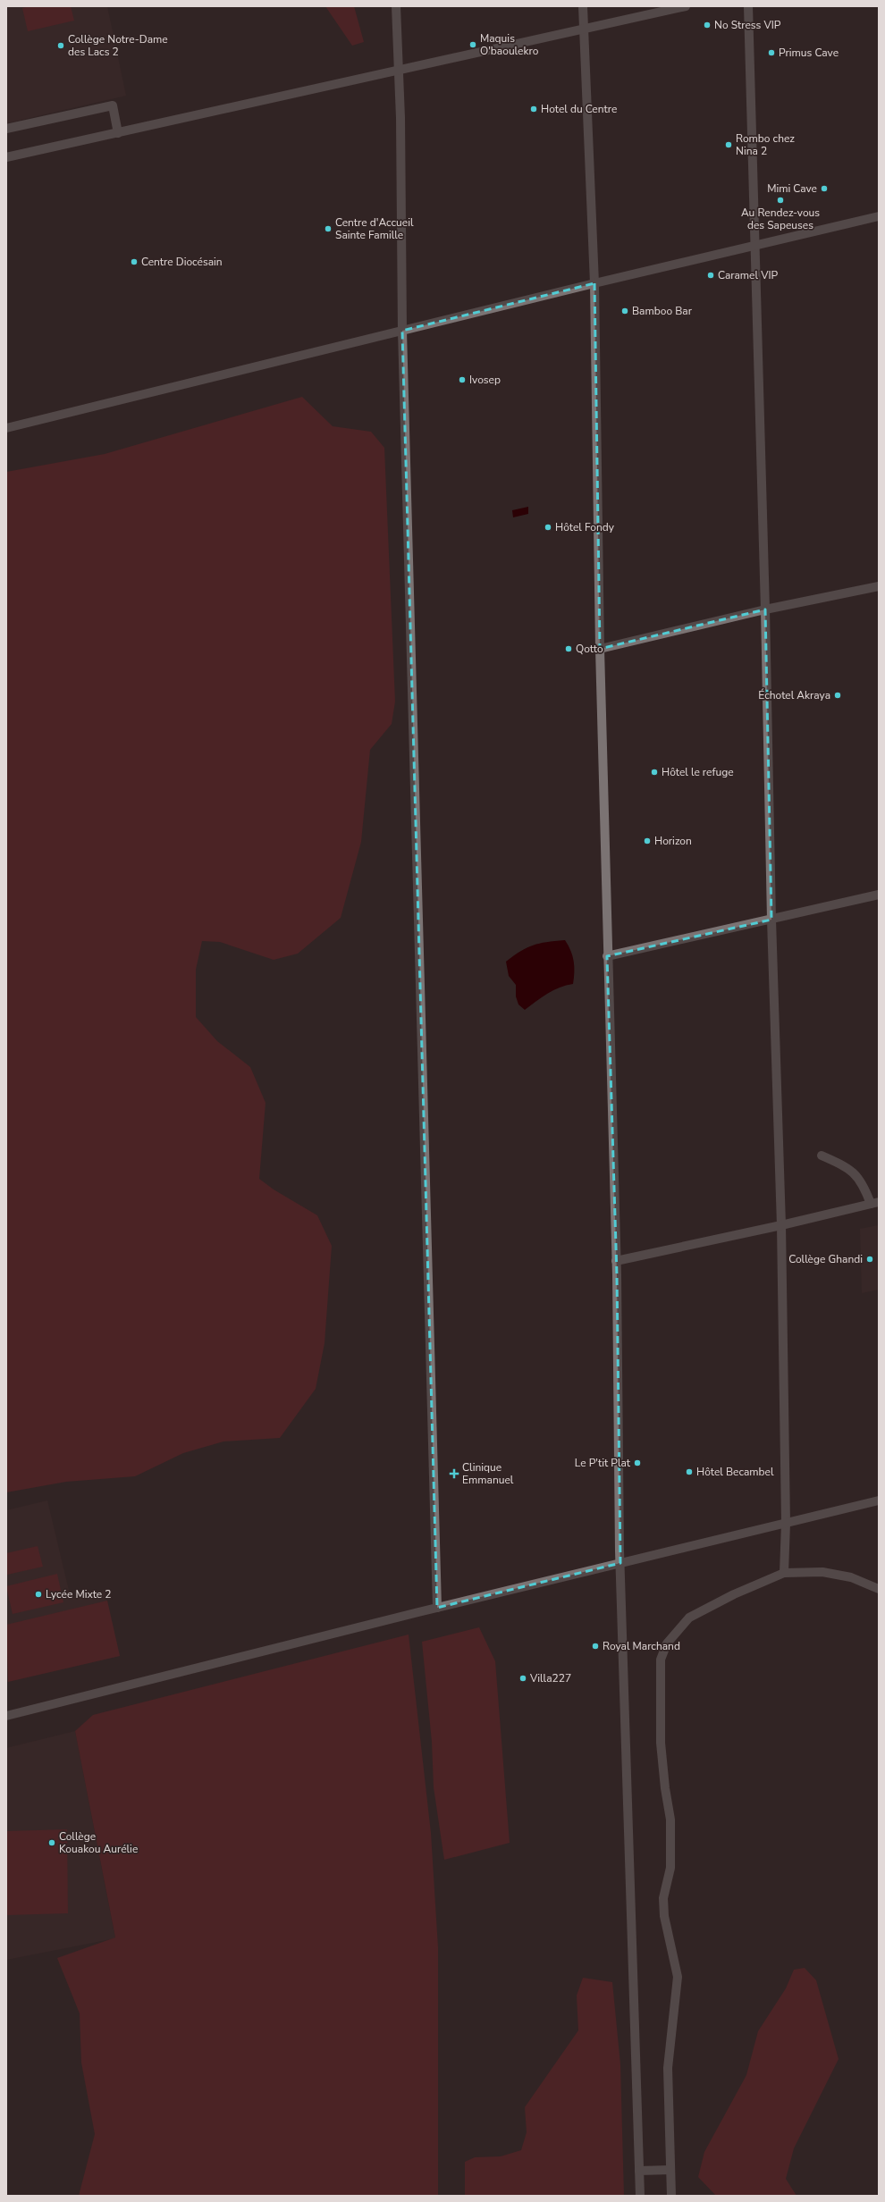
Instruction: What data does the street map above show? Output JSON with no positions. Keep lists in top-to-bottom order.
{
  "places": {
    "other": [
      "No Stress VIP",
      "Maquis O'baoulekro",
      "Collège Notre-Dame des Lacs 2",
      "Primus Cave",
      "Hotel du Centre",
      "Rombo chez Nina 2",
      "Mimi Cave",
      "Au Rendez-vous des Sapeuses",
      "Centre d'Accueil Sainte Famille",
      "Centre Diocésain",
      "Caramel VIP",
      "Bamboo Bar",
      "Ivosep",
      "Hôtel Fondy",
      "Qotto",
      "Échotel Akraya",
      "Hôtel le refuge",
      "Horizon",
      "Collège Ghandi",
      "Le P'tit Plat",
      "Hôtel Becambel",
      "Lycée Mixte 2",
      "Royal Marchand",
      "Villa227",
      "Collège Kouakou Aurélie"
    ],
    "health": ["Clinique Emmanuel"]
  }
}
